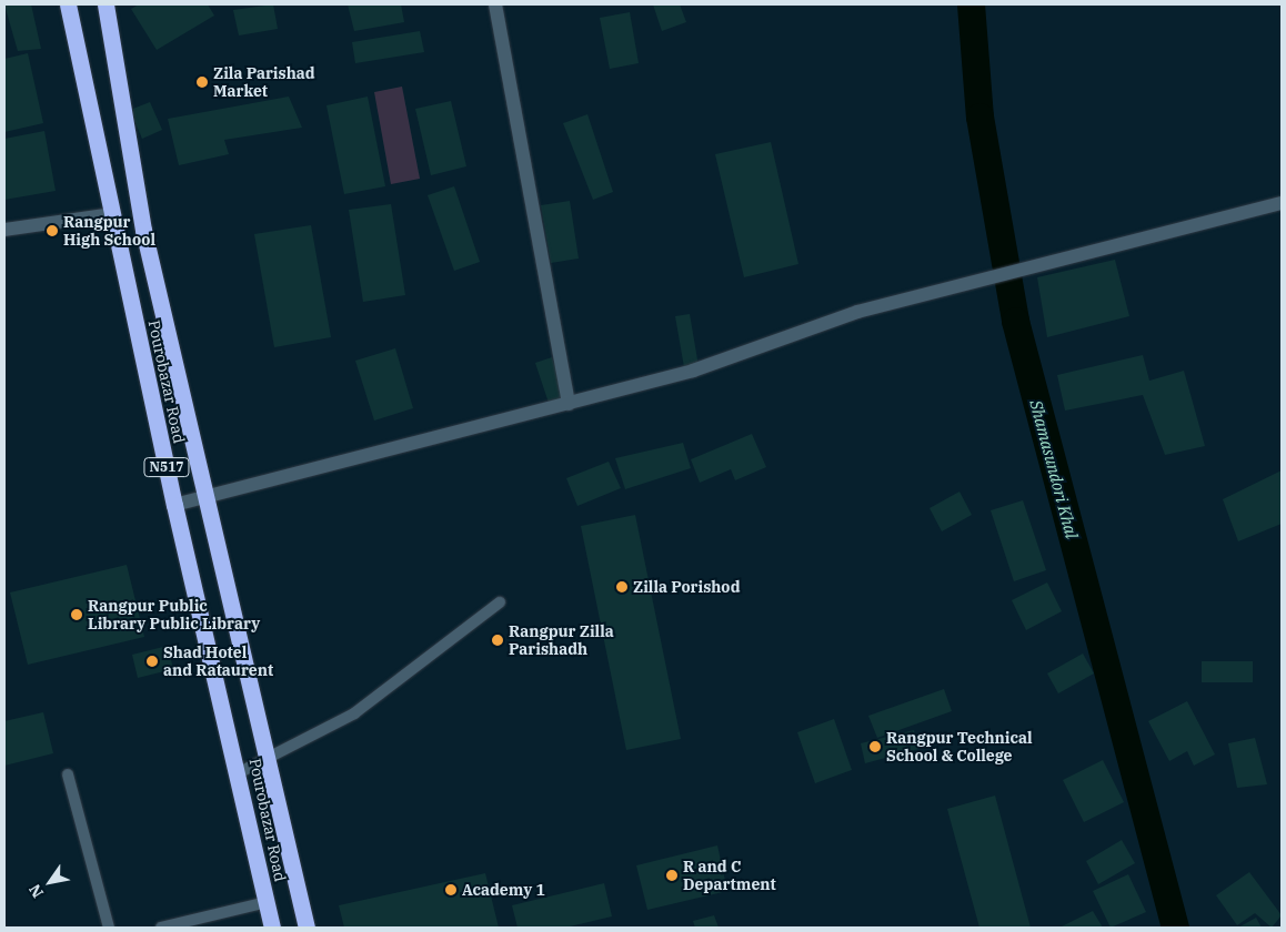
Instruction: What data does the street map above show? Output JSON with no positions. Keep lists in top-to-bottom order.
{
  "streets": {
    "highway": ["Pourobazar Road", "N517"]
  },
  "water": ["Shamasundori Khal"],
  "places": [
    "Zila Parishad Market",
    "Rangpur High School",
    "Zilla Porishod",
    "Rangpur Public Library Public Library",
    "Rangpur Zilla Parishadh",
    "Shad Hotel and Rataurent",
    "Rangpur Technical School & College",
    "R and C Department",
    "Academy 1"
  ],
  "north": "bottom left"
}
